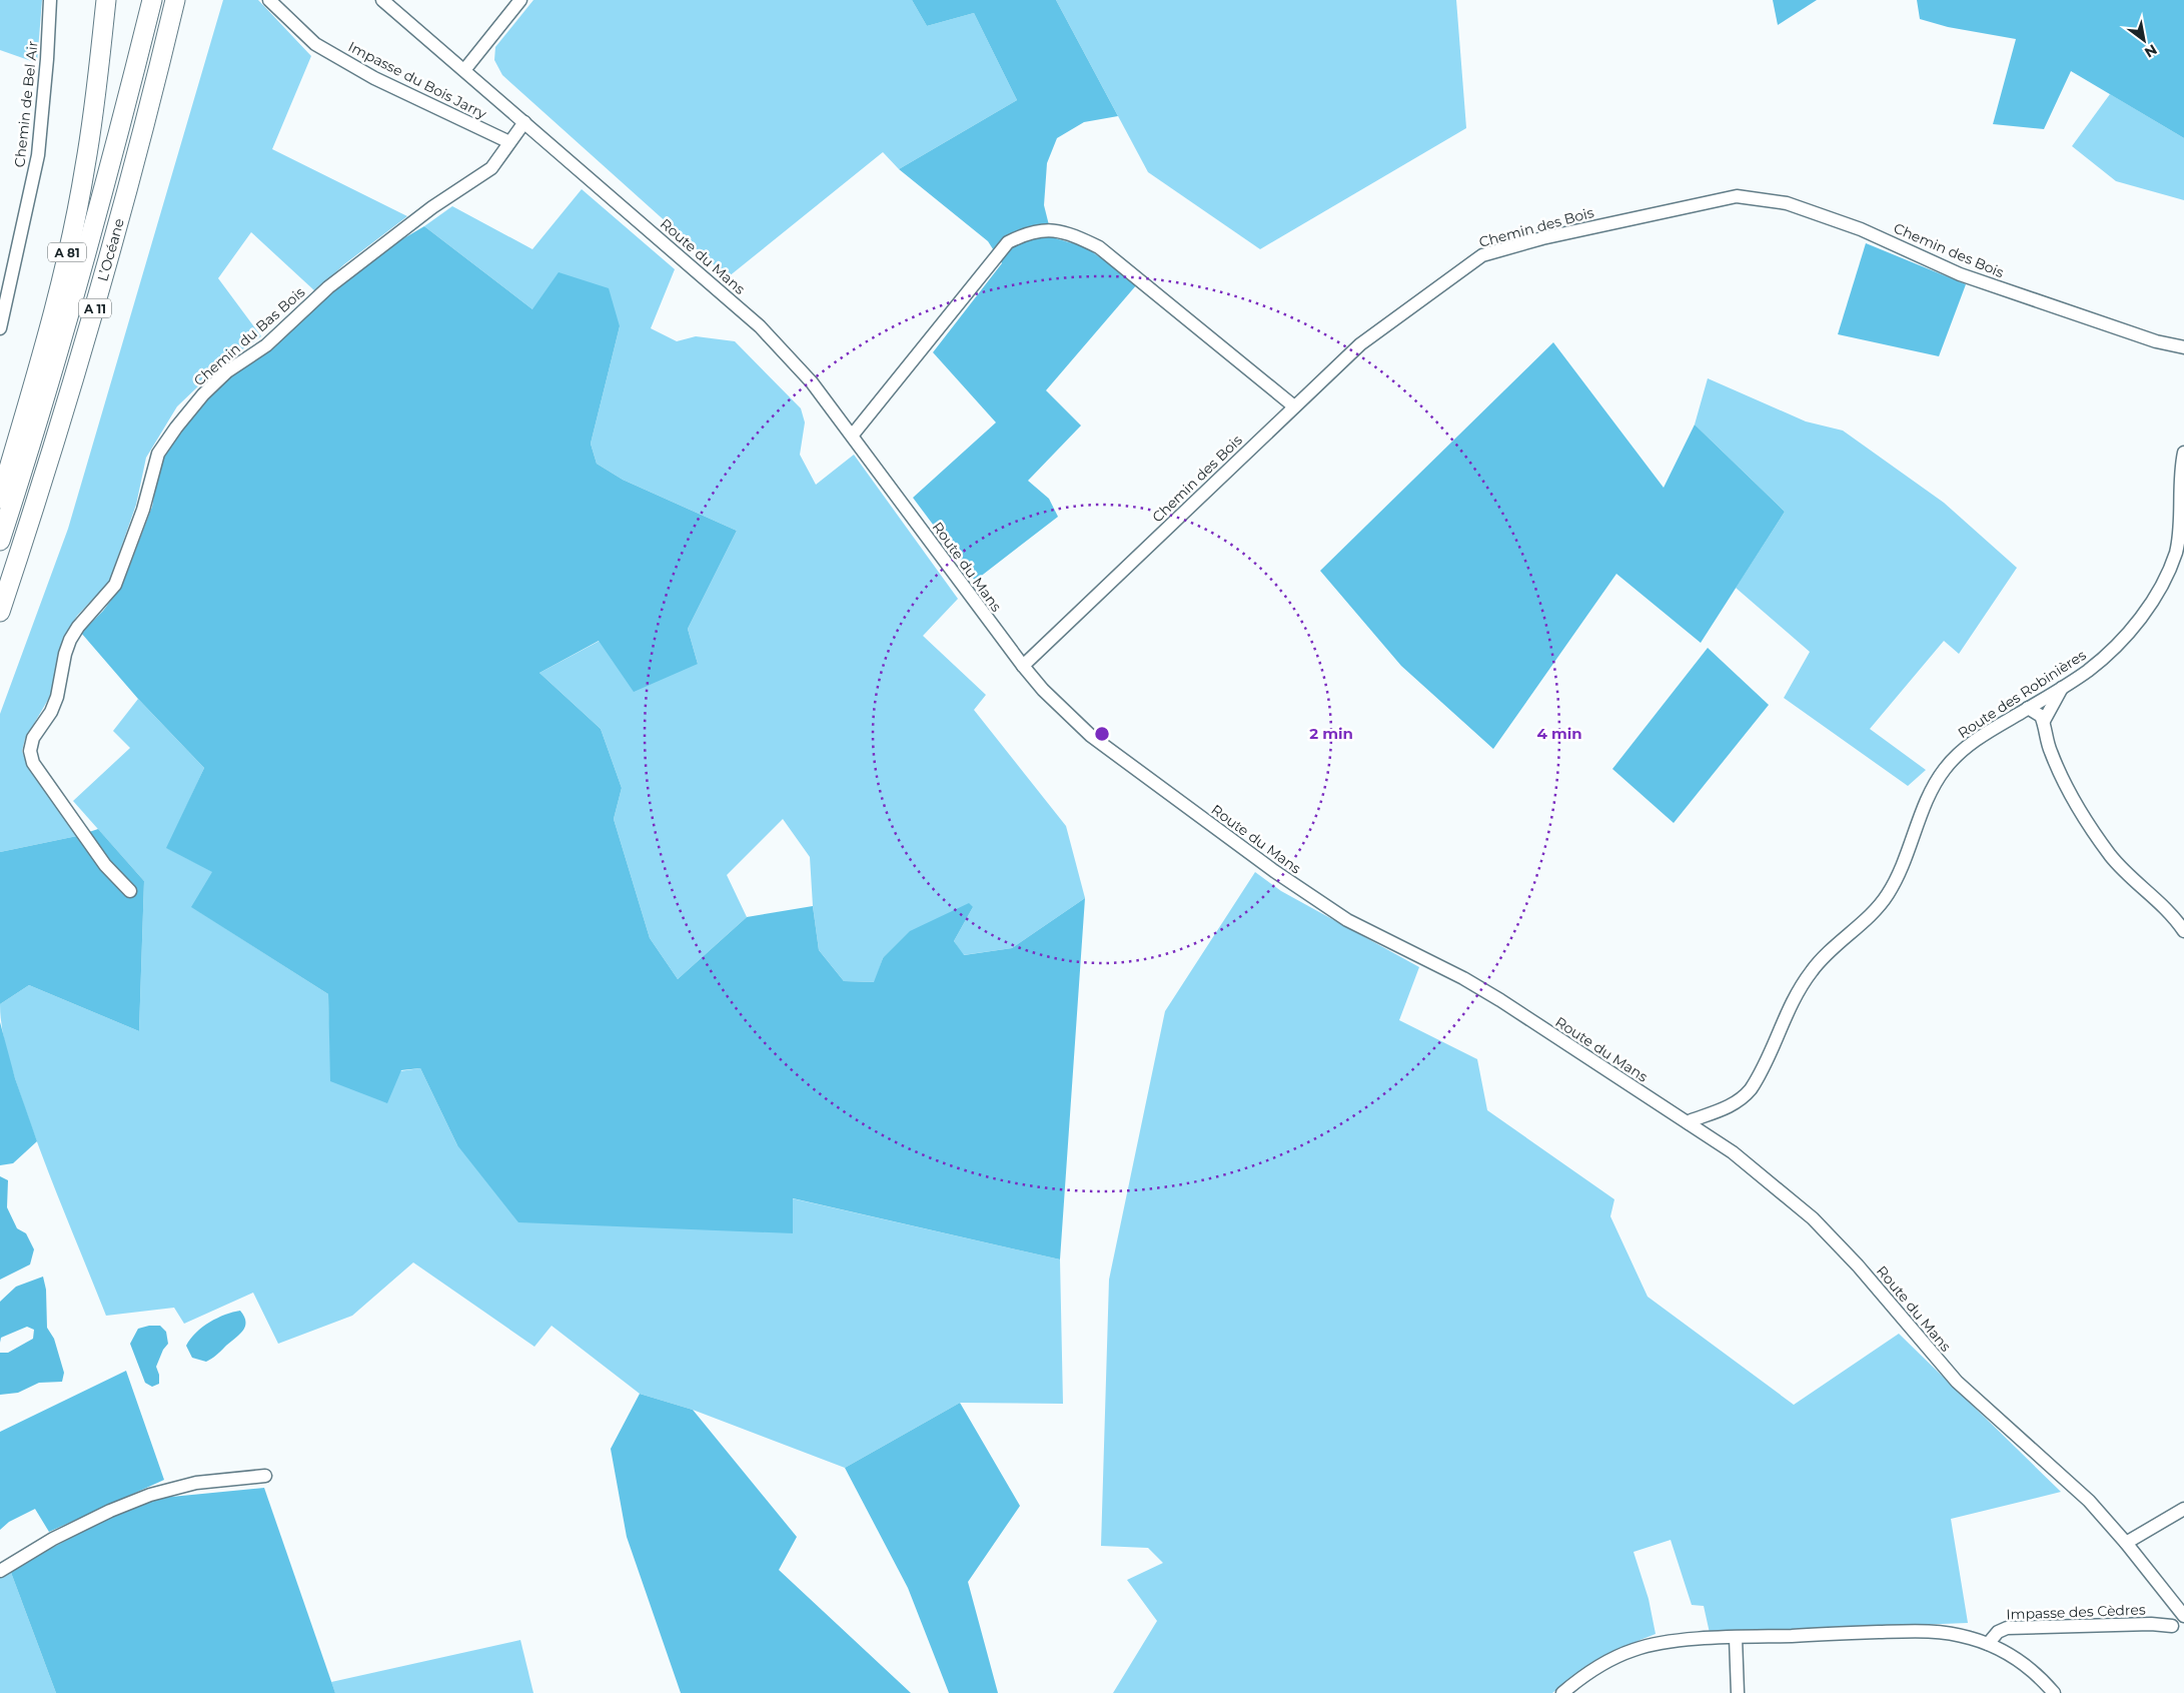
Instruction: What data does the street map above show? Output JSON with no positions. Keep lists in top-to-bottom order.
{
  "streets": {
    "highway": ["L’Océane", "A 81", "A 11"],
    "street": [
      "Impasse du Bois Jarry",
      "Chemin de Bel Air",
      "Chemin des Bois",
      "Route du Mans",
      "Chemin du Bas Bois",
      "Route des Robinières",
      "Impasse des Cèdres"
    ]
  },
  "crossings": [
    ["Impasse du Bois Jarry", "Chemin du Bas Bois"],
    ["Chemin des Bois", "Route du Mans"],
    ["Route du Mans", "Chemin du Bas Bois"],
    ["Route du Mans", "Route des Robinières"]
  ],
  "north": "bottom right",
  "rings": ["2 min", "4 min"]
}
